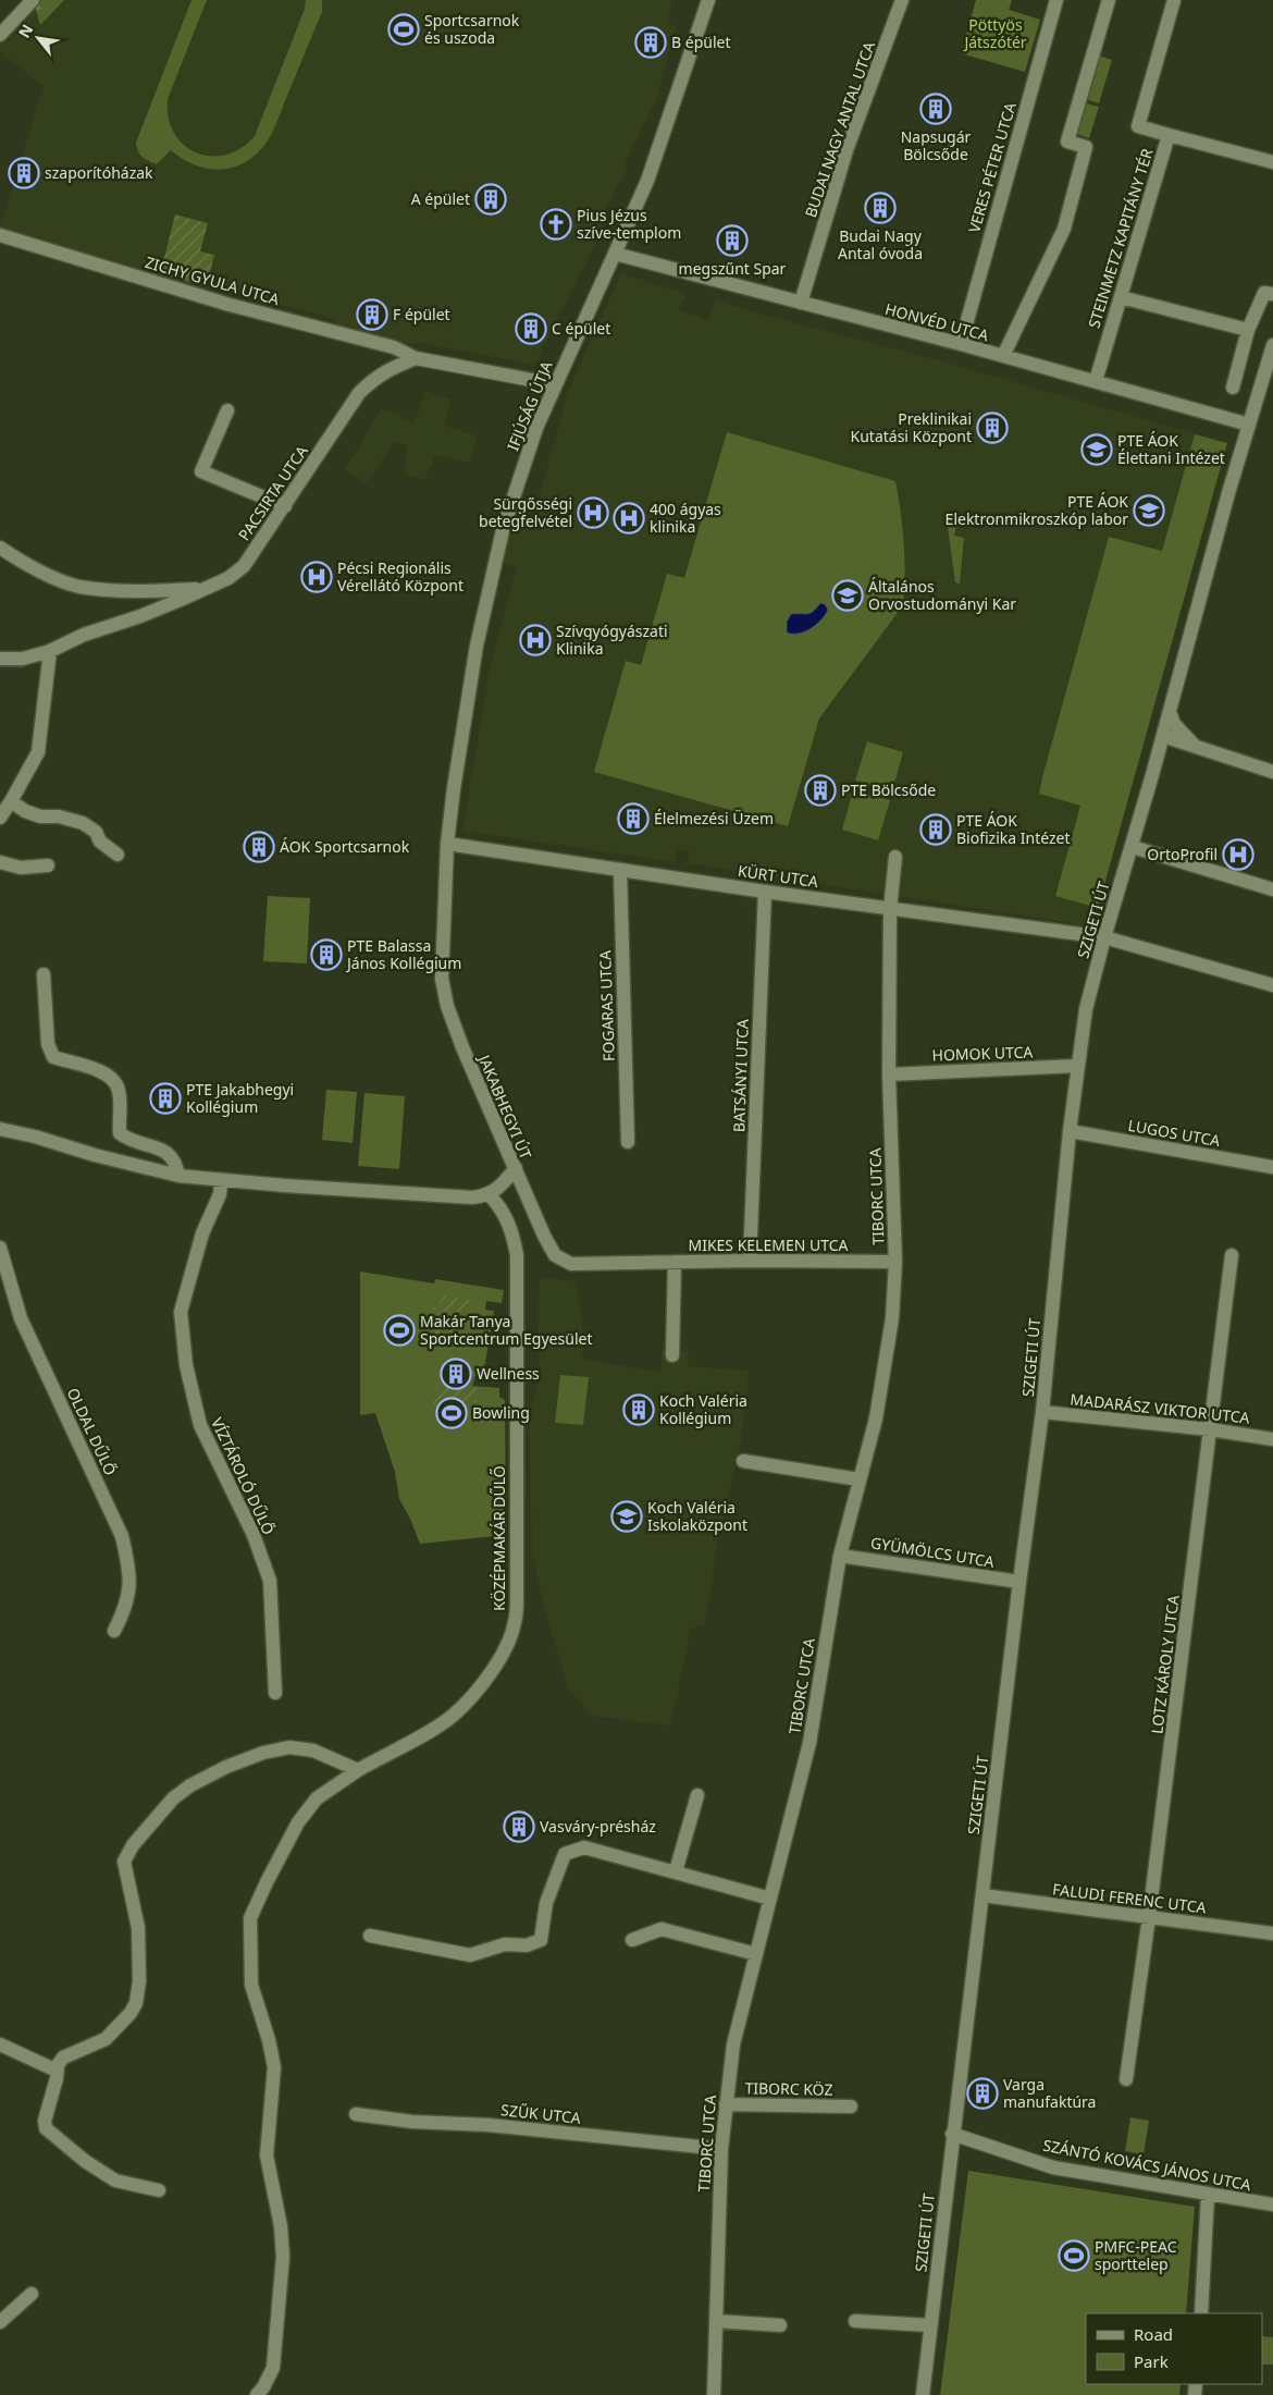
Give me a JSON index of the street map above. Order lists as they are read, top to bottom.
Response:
{
  "streets": {
    "street": [
      "BUDAI NAGY ANTAL UTCA",
      "VERES PÉTER UTCA",
      "STEINMETZ KAPITÁNY TÉR",
      "ZICHY GYULA UTCA",
      "HONVÉD UTCA",
      "IFJÚSÁG ÚTJA",
      "PACSIRTA UTCA",
      "KÜRT UTCA",
      "SZIGETI ÚT",
      "FOGARAS UTCA",
      "HOMOK UTCA",
      "BATSÁNYI UTCA",
      "JAKABHEGYI ÚT",
      "LUGOS UTCA",
      "TIBORC UTCA",
      "MIKES KELEMEN UTCA",
      "MADARÁSZ VIKTOR UTCA",
      "OLDAL DŰLŐ",
      "VÍZTÁROLÓ DŰLŐ",
      "KÖZÉPMAKÁR DŰLŐ",
      "GYÜMÖLCS UTCA",
      "LOTZ KÁROLY UTCA",
      "FALUDI FERENC UTCA",
      "TIBORC KÖZ",
      "SZŰK UTCA",
      "SZÁNTÓ KOVÁCS JÁNOS UTCA"
    ]
  },
  "crossings": [
    ["BUDAI NAGY ANTAL UTCA", "HONVÉD UTCA"],
    ["VERES PÉTER UTCA", "HONVÉD UTCA"],
    ["STEINMETZ KAPITÁNY TÉR", "HONVÉD UTCA"],
    ["ZICHY GYULA UTCA", "PACSIRTA UTCA"],
    ["HONVÉD UTCA", "IFJÚSÁG ÚTJA"],
    ["HONVÉD UTCA", "SZIGETI ÚT"],
    ["IFJÚSÁG ÚTJA", "KÜRT UTCA"],
    ["IFJÚSÁG ÚTJA", "JAKABHEGYI ÚT"],
    ["KÜRT UTCA", "SZIGETI ÚT"],
    ["KÜRT UTCA", "FOGARAS UTCA"],
    ["KÜRT UTCA", "BATSÁNYI UTCA"],
    ["KÜRT UTCA", "JAKABHEGYI ÚT"],
    ["KÜRT UTCA", "TIBORC UTCA"],
    ["SZIGETI ÚT", "HOMOK UTCA"],
    ["SZIGETI ÚT", "LUGOS UTCA"],
    ["SZIGETI ÚT", "MADARÁSZ VIKTOR UTCA"],
    ["SZIGETI ÚT", "GYÜMÖLCS UTCA"],
    ["SZIGETI ÚT", "FALUDI FERENC UTCA"],
    ["SZIGETI ÚT", "SZÁNTÓ KOVÁCS JÁNOS UTCA"],
    ["HOMOK UTCA", "TIBORC UTCA"],
    ["BATSÁNYI UTCA", "MIKES KELEMEN UTCA"],
    ["JAKABHEGYI ÚT", "MIKES KELEMEN UTCA"],
    ["JAKABHEGYI ÚT", "KÖZÉPMAKÁR DŰLŐ"],
    ["TIBORC UTCA", "MIKES KELEMEN UTCA"],
    ["TIBORC UTCA", "GYÜMÖLCS UTCA"],
    ["TIBORC UTCA", "TIBORC KÖZ"],
    ["TIBORC UTCA", "SZŰK UTCA"],
    ["MADARÁSZ VIKTOR UTCA", "LOTZ KÁROLY UTCA"],
    ["LOTZ KÁROLY UTCA", "FALUDI FERENC UTCA"]
  ],
  "parks": ["Pöttyös Játszótér"],
  "places": {
    "sports": [
      "Sportcsarnok és uszoda",
      "Makár Tanya Sportcentrum Egyesület",
      "Bowling",
      "PMFC-PEAC sporttelep"
    ],
    "building": [
      "B épület",
      "Napsugár Bölcsőde",
      "szaporítóházak",
      "A épület",
      "Budai Nagy Antal óvoda",
      "megszűnt Spar",
      "F épület",
      "C épület",
      "Preklinikai Kutatási Központ",
      "PTE Bölcsőde",
      "Élelmezési Üzem",
      "PTE ÁOK Biofizika Intézet",
      "ÁOK Sportcsarnok",
      "PTE Balassa János Kollégium",
      "PTE Jakabhegyi Kollégium",
      "Wellness",
      "Koch Valéria Kollégium",
      "Vasváry-présház",
      "Varga manufaktúra"
    ],
    "church": ["Pius Jézus szíve-templom"],
    "school or university": [
      "PTE ÁOK Élettani Intézet",
      "PTE ÁOK Elektronmikroszkóp labor",
      "Általános Orvostudományi Kar",
      "Koch Valéria Iskolaközpont"
    ],
    "hospital": [
      "Sürgősségi betegfelvétel",
      "400 ágyas klinika",
      "Pécsi Regionális Vérellátó Központ",
      "Szívgyógyászati Klinika",
      "OrtoProfil"
    ]
  },
  "legend": ["Road", "Park"],
  "north": "top left"
}
